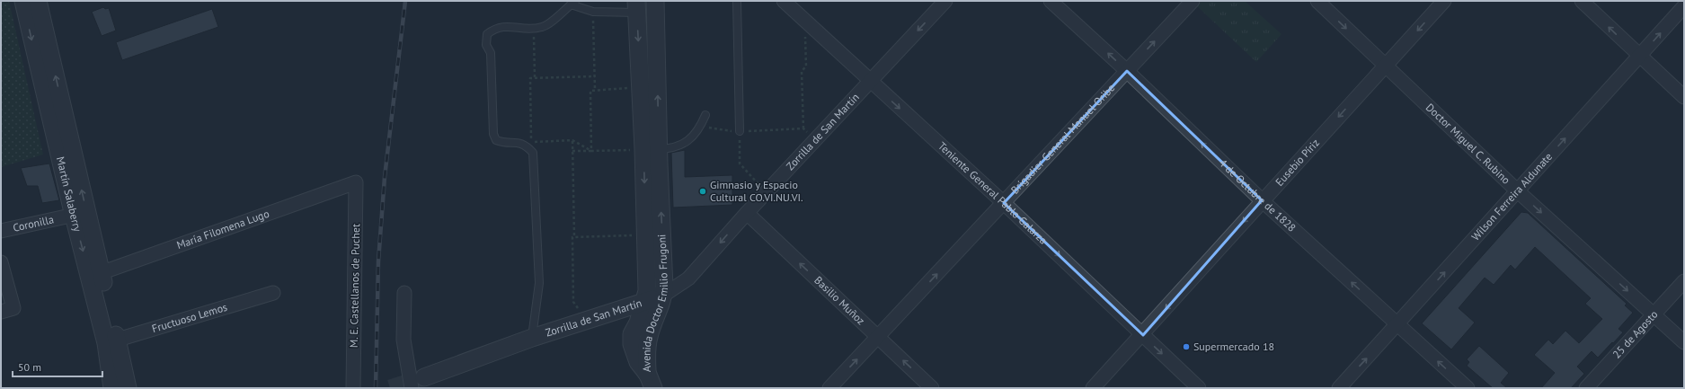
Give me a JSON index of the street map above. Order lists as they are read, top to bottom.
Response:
{
  "streets": {
    "street": [
      "Zorrilla de San Martín",
      "Brigadier General Manuel Oribe",
      "Doctor Miguel C. Rubino",
      "Eusebio Píriz",
      "Teniente General Pablo Galarza",
      "Martín Salaberry",
      "4 de Octubre de 1828",
      "Wilson Ferreira Aldunate",
      "Coronilla",
      "María Filomena Lugo",
      "M. E. Castellanos de Puchet",
      "Basilio Muñoz",
      "Avenida Doctor Emilio Frugoni",
      "Fructuoso Lemos",
      "25 de Agosto"
    ]
  },
  "crossings": [
    ["Zorrilla de San Martín", "Teniente General Pablo Galarza"],
    ["Zorrilla de San Martín", "Basilio Muñoz"],
    ["Zorrilla de San Martín", "Avenida Doctor Emilio Frugoni"],
    ["Brigadier General Manuel Oribe", "Teniente General Pablo Galarza"],
    ["Brigadier General Manuel Oribe", "4 de Octubre de 1828"],
    ["Brigadier General Manuel Oribe", "Basilio Muñoz"],
    ["Doctor Miguel C. Rubino", "Eusebio Píriz"],
    ["Doctor Miguel C. Rubino", "Wilson Ferreira Aldunate"],
    ["Doctor Miguel C. Rubino", "25 de Agosto"],
    ["Eusebio Píriz", "Teniente General Pablo Galarza"],
    ["Eusebio Píriz", "4 de Octubre de 1828"],
    ["Martín Salaberry", "Coronilla"],
    ["Martín Salaberry", "María Filomena Lugo"],
    ["Martín Salaberry", "Fructuoso Lemos"],
    ["4 de Octubre de 1828", "Wilson Ferreira Aldunate"],
    ["María Filomena Lugo", "M. E. Castellanos de Puchet"]
  ],
  "one_way": [
    "Brigadier General Manuel Oribe",
    "Doctor Miguel C. Rubino",
    "Eusebio Píriz",
    "Teniente General Pablo Galarza",
    "4 de Octubre de 1828",
    "Wilson Ferreira Aldunate",
    "Basilio Muñoz"
  ],
  "places": ["Gimnasio y Espacio Cultural CO.VI.NU.VI.", "Supermercado 18"],
  "scale_bar": "50 m"
}
